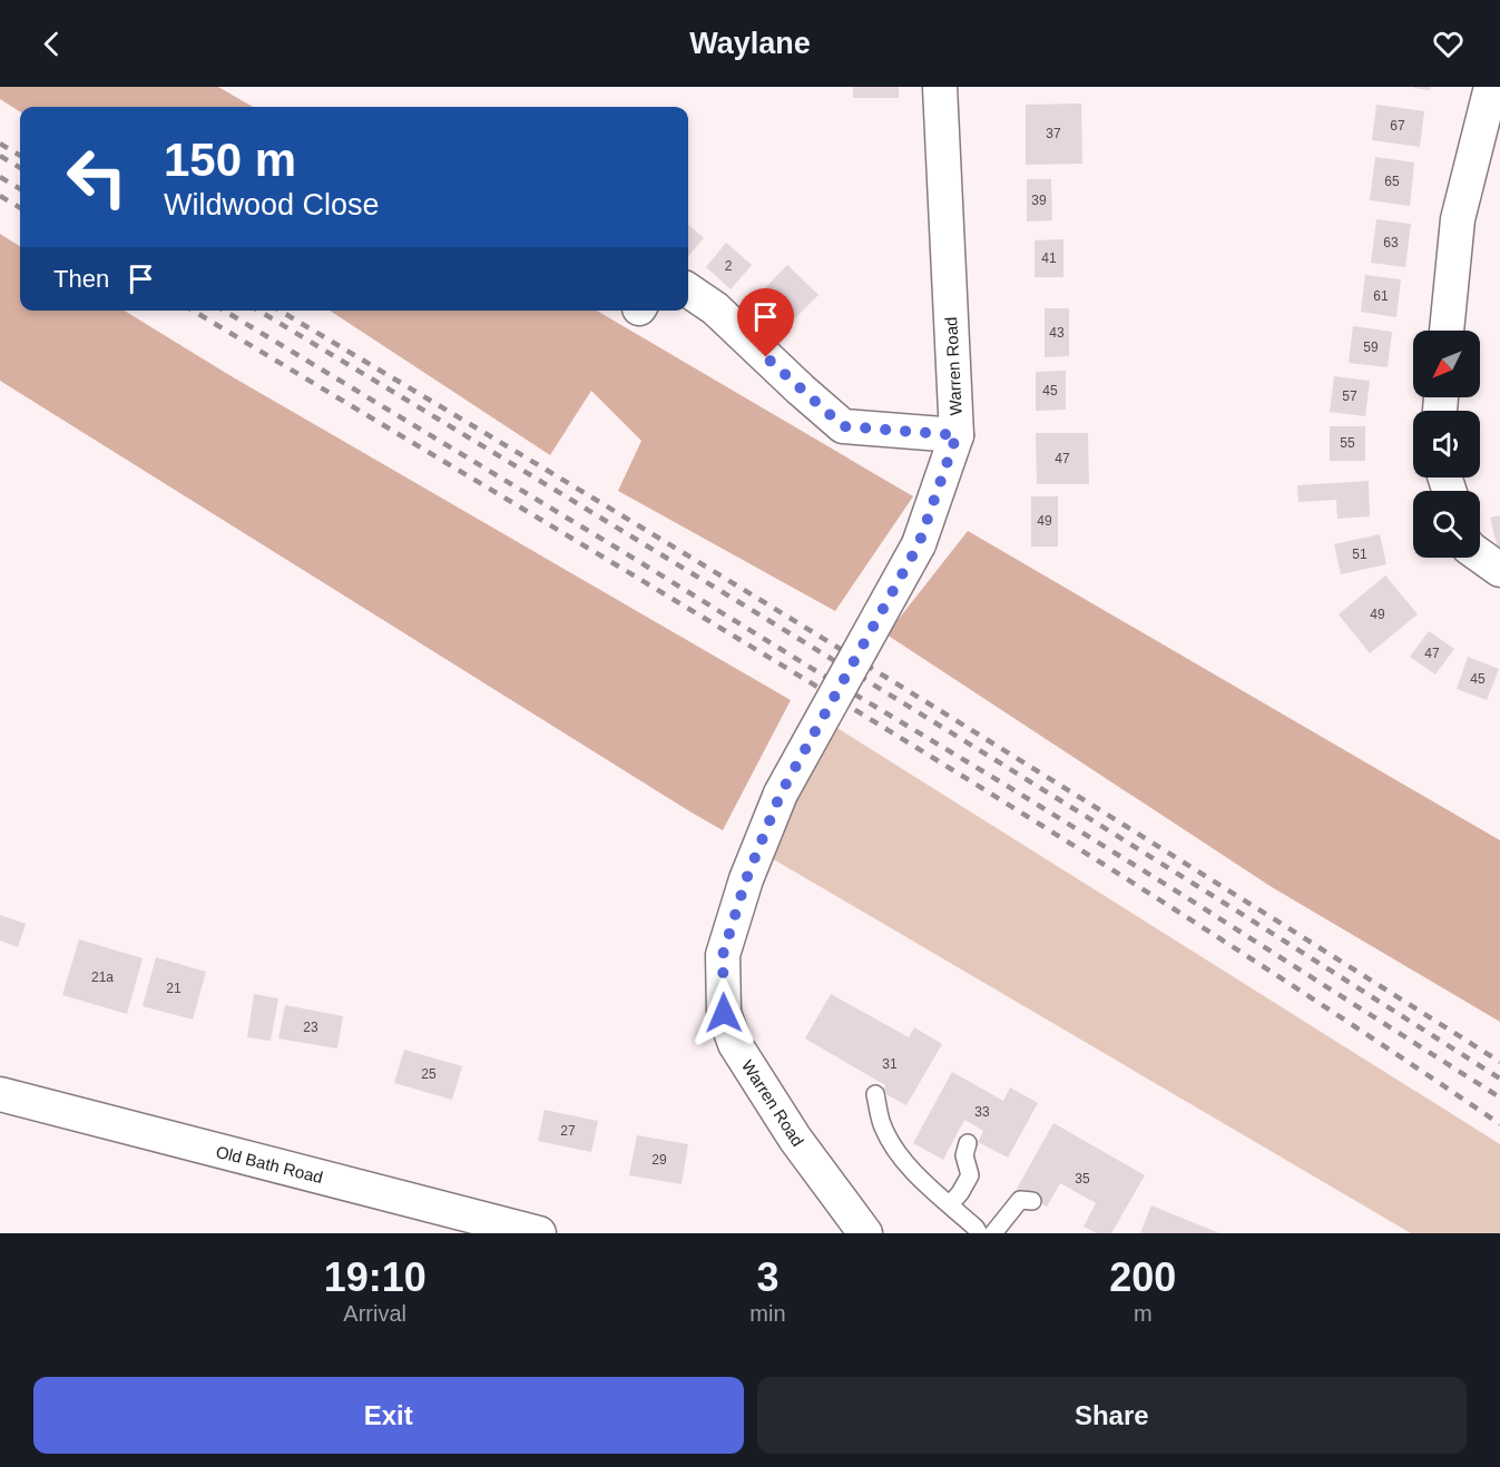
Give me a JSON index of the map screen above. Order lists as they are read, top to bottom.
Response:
{
  "streets": {
    "street": ["Warren Road", "Old Bath Road"]
  },
  "house_numbers": [
    "67",
    "37",
    "65",
    "39",
    "63",
    "41",
    "2",
    "61",
    "43",
    "59",
    "45",
    "57",
    "55",
    "47",
    "49",
    "51",
    "49",
    "47",
    "45",
    "21a",
    "21",
    "23",
    "31",
    "25",
    "33",
    "27",
    "29",
    "35"
  ],
  "north": "bottom left",
  "page": {
    "header": "Waylane",
    "turn": ["150 m", "Wildwood Close"],
    "then": "Then",
    "eta": [
      "19:10",
      "Arrival",
      "3",
      "min",
      "200",
      "m"
    ],
    "buttons": ["Exit", "Share"]
  }
}
